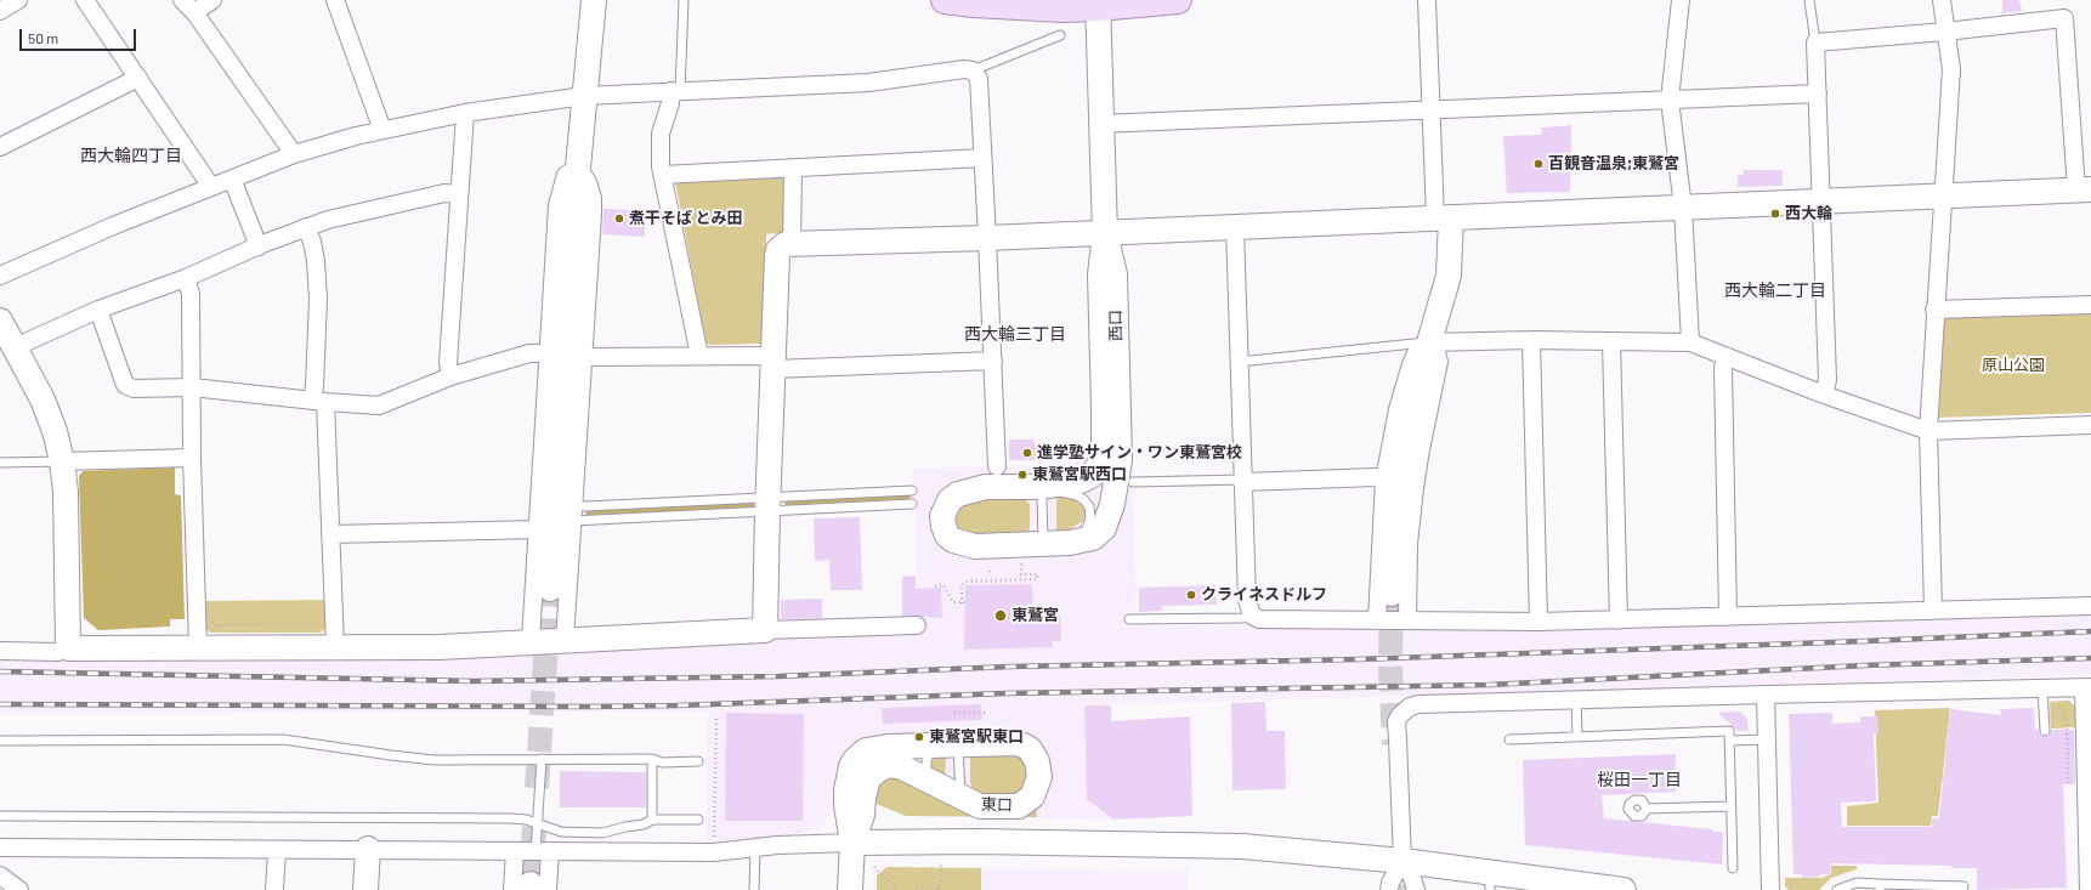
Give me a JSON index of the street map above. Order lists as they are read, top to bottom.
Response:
{
  "streets": {
    "street": ["西口", "東口"]
  },
  "districts": [
    "西大輪四丁目",
    "西大輪二丁目",
    "西大輪三丁目",
    "桜田一丁目"
  ],
  "parks": ["原山公園"],
  "places": [
    "百観音温泉;東鷲宮",
    "西大輪",
    "煮干そば とみ田",
    "進学塾サイン・ワン東鷲宮校",
    "東鷲宮駅西口",
    "クライネスドルフ",
    "東鷲宮",
    "東鷲宮駅東口"
  ],
  "scale_bar": "50 m"
}
